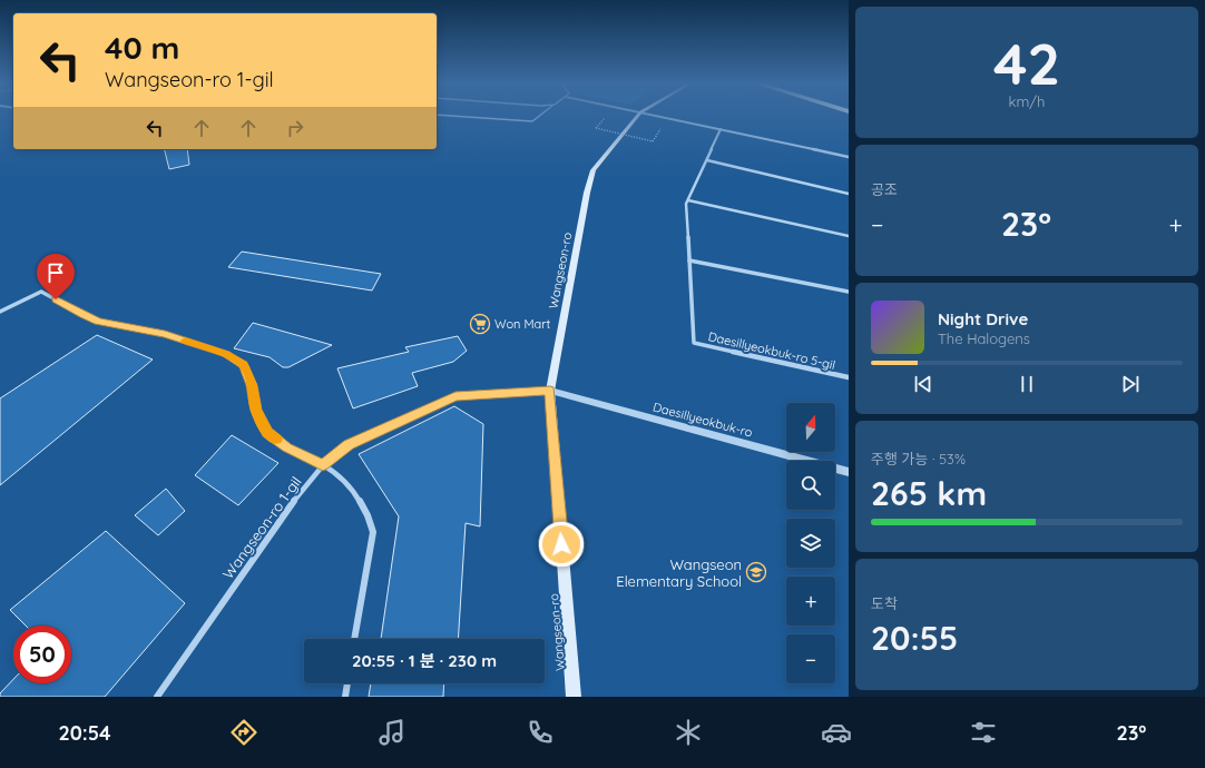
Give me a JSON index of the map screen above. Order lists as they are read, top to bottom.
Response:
{
  "streets": {
    "main road": ["Wangseon-ro"],
    "street": ["Daesillyeokbuk-ro 5-gil", "Daesillyeokbuk-ro", "Wangseon-ro 1-gil"]
  },
  "crossings": [
    ["Wangseon-ro", "Daesillyeokbuk-ro"],
    ["Wangseon-ro", "Wangseon-ro 1-gil"],
    ["Daesillyeokbuk-ro", "Wangseon-ro 1-gil"]
  ],
  "places": {
    "supermarket": ["Won Mart"],
    "school or university": ["Wangseon Elementary School"]
  },
  "north": "top",
  "page": {
    "tile": [
      ["42", "km/h"],
      "공조",
      ["주행 가능 · 53%", "265 km"],
      ["도착", "20:55"]
    ],
    "turn": ["40 m", "Wangseon-ro 1-gil"],
    "heat": ["−", "23°", "+"],
    "song": ["Night Drive", "The Halogens"],
    "map_buttons": ["+", "−"],
    "limit": "50",
    "trip": "20:55 · 1 분 · 230 m",
    "tabs": ["20:54", "23°"]
  }
}
